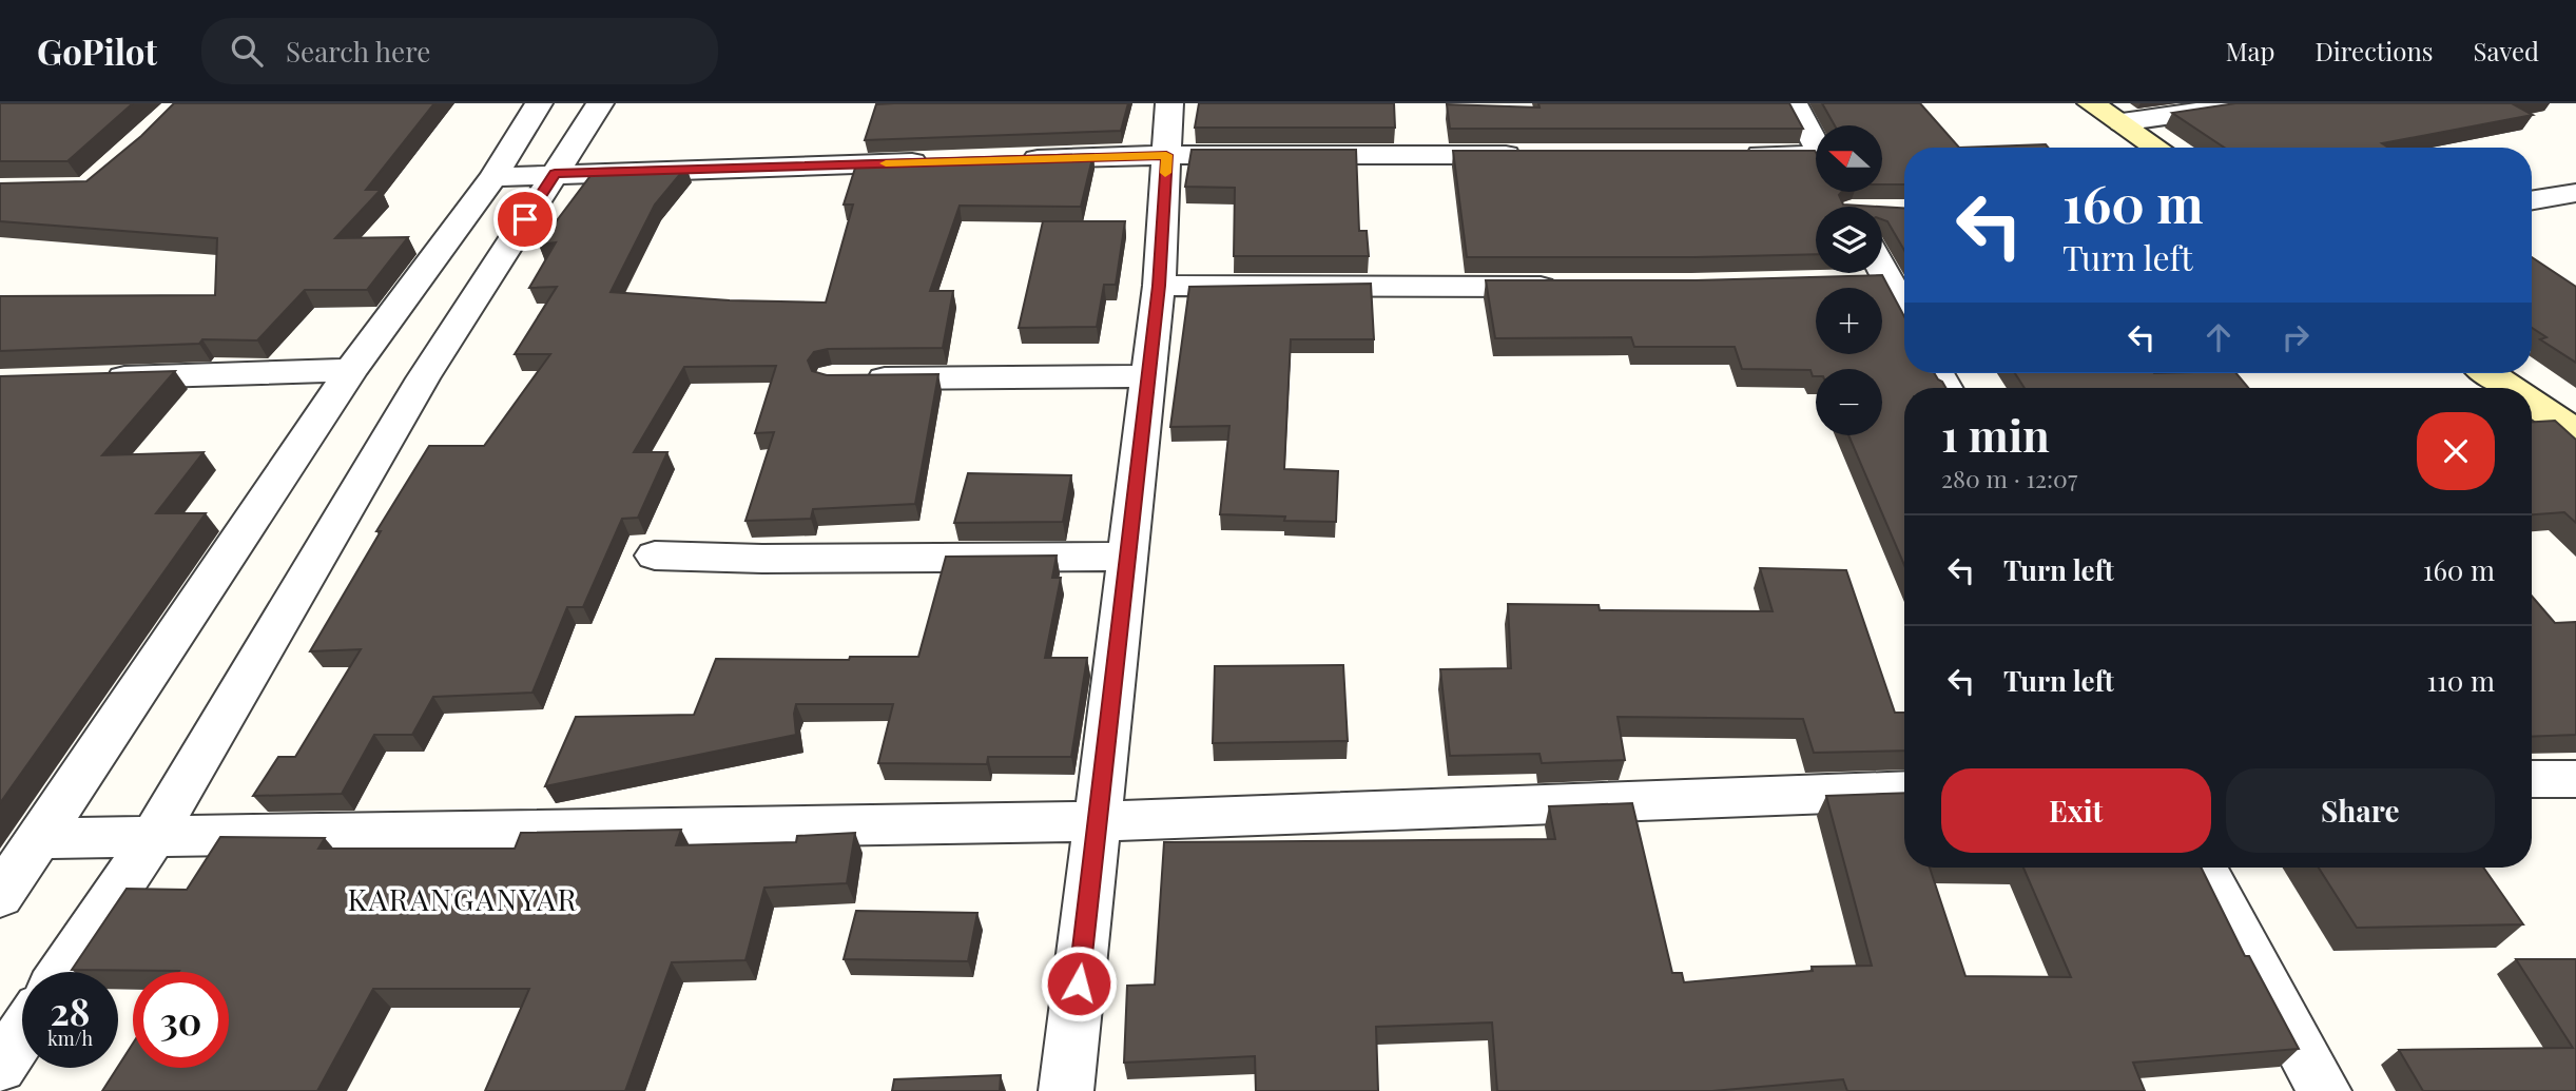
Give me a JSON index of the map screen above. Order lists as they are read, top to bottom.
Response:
{
  "districts": ["KARANGANYAR"],
  "north": "left",
  "page": {
    "header": "GoPilot",
    "search": "Search here",
    "nav": ["Map", "Directions", "Saved"],
    "map_buttons": ["+", "−"],
    "turn": ["160 m", "Turn left"],
    "heading": ["1 min", "280 m · 12:07"],
    "list": [
      {
        "name": "Turn left",
        "value": "160 m"
      },
      {
        "name": "Turn left",
        "value": "110 m"
      }
    ],
    "buttons": ["Exit", "Share"],
    "speed": "28 km/h",
    "limit": "30"
  }
}
